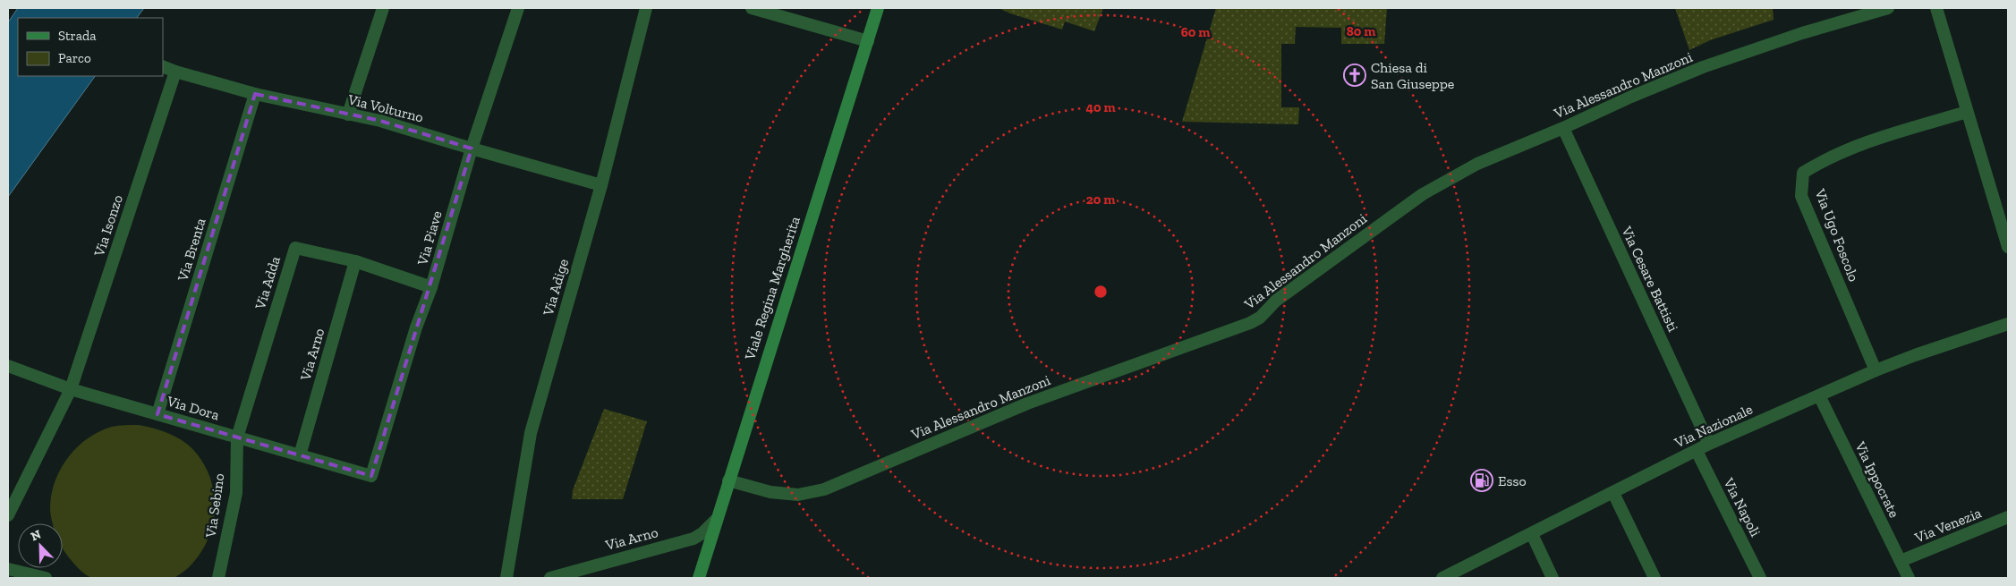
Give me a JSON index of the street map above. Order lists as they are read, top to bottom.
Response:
{
  "streets": {
    "main road": ["Viale Regina Margherita"],
    "street": [
      "Via Alessandro Manzoni",
      "Via Volturno",
      "Via Isonzo",
      "Via Ugo Foscolo",
      "Via Piave",
      "Via Brenta",
      "Via Cesare Battisti",
      "Via Adda",
      "Via Adige",
      "Via Arno",
      "Via Dora",
      "Via Nazionale",
      "Via Ippocrate",
      "Via Sebino",
      "Via Napoli",
      "Via Venezia"
    ]
  },
  "crossings": [
    ["Via Alessandro Manzoni", "Via Cesare Battisti"],
    ["Via Alessandro Manzoni", "Viale Regina Margherita"],
    ["Via Volturno", "Via Isonzo"],
    ["Via Volturno", "Via Piave"],
    ["Via Volturno", "Via Brenta"],
    ["Via Volturno", "Via Adige"],
    ["Via Isonzo", "Via Dora"],
    ["Via Ugo Foscolo", "Via Nazionale"],
    ["Via Piave", "Via Adda"],
    ["Via Piave", "Via Dora"],
    ["Via Brenta", "Via Dora"],
    ["Via Cesare Battisti", "Via Nazionale"],
    ["Via Adda", "Via Arno"],
    ["Via Adda", "Via Dora"],
    ["Via Adda", "Via Sebino"],
    ["Viale Regina Margherita", "Via Arno"],
    ["Via Arno", "Via Dora"],
    ["Via Dora", "Via Sebino"],
    ["Via Nazionale", "Via Ippocrate"],
    ["Via Nazionale", "Via Napoli"],
    ["Via Ippocrate", "Via Venezia"]
  ],
  "places": {
    "church": ["Chiesa di San Giuseppe"],
    "fuel station": ["Esso"]
  },
  "legend": ["Strada", "Parco"],
  "north": "top left",
  "rings": [
    "80 m",
    "60 m",
    "40 m",
    "20 m"
  ]
}
